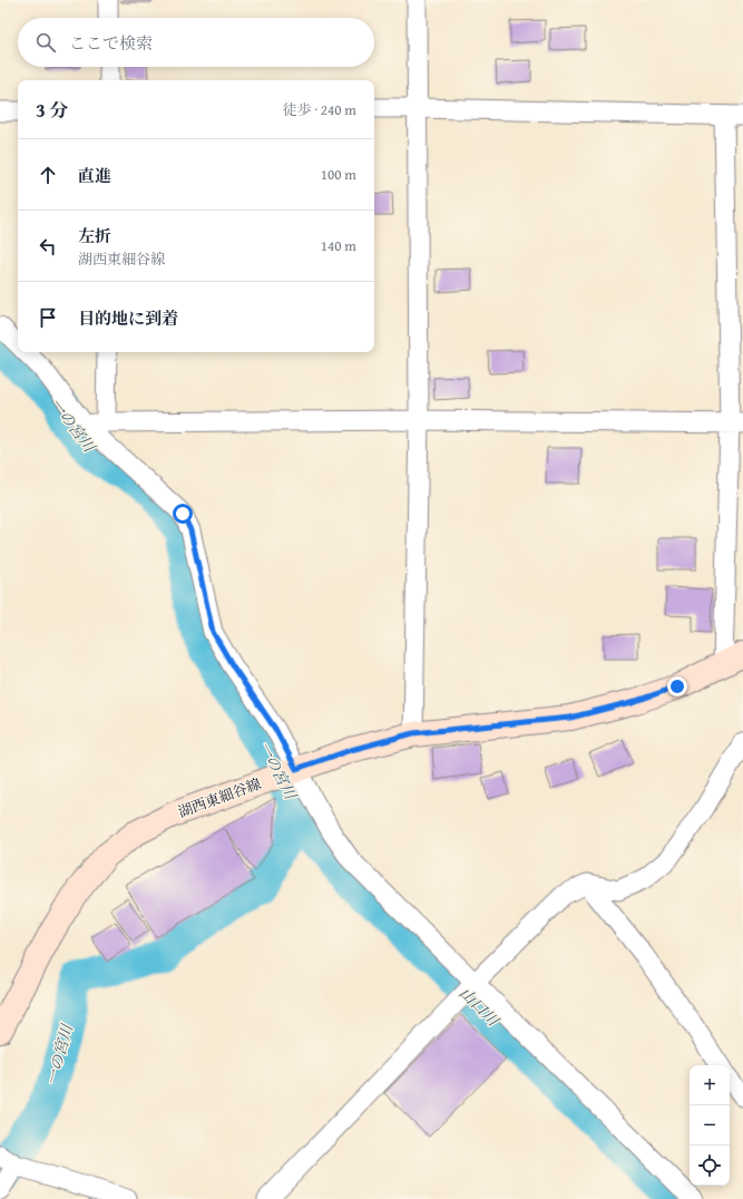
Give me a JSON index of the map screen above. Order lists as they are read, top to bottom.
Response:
{
  "streets": {
    "main road": ["湖西東細谷線"]
  },
  "water": ["一の宮川", "山口川"],
  "page": {
    "search": "ここで検索",
    "heading": ["3 分", "徒歩 · 240 m"],
    "list": [
      ["直進", "100 m"],
      ["左折", "湖西東細谷線", "140 m"],
      "目的地に到着"
    ],
    "map_buttons": ["+", "−"]
  }
}
